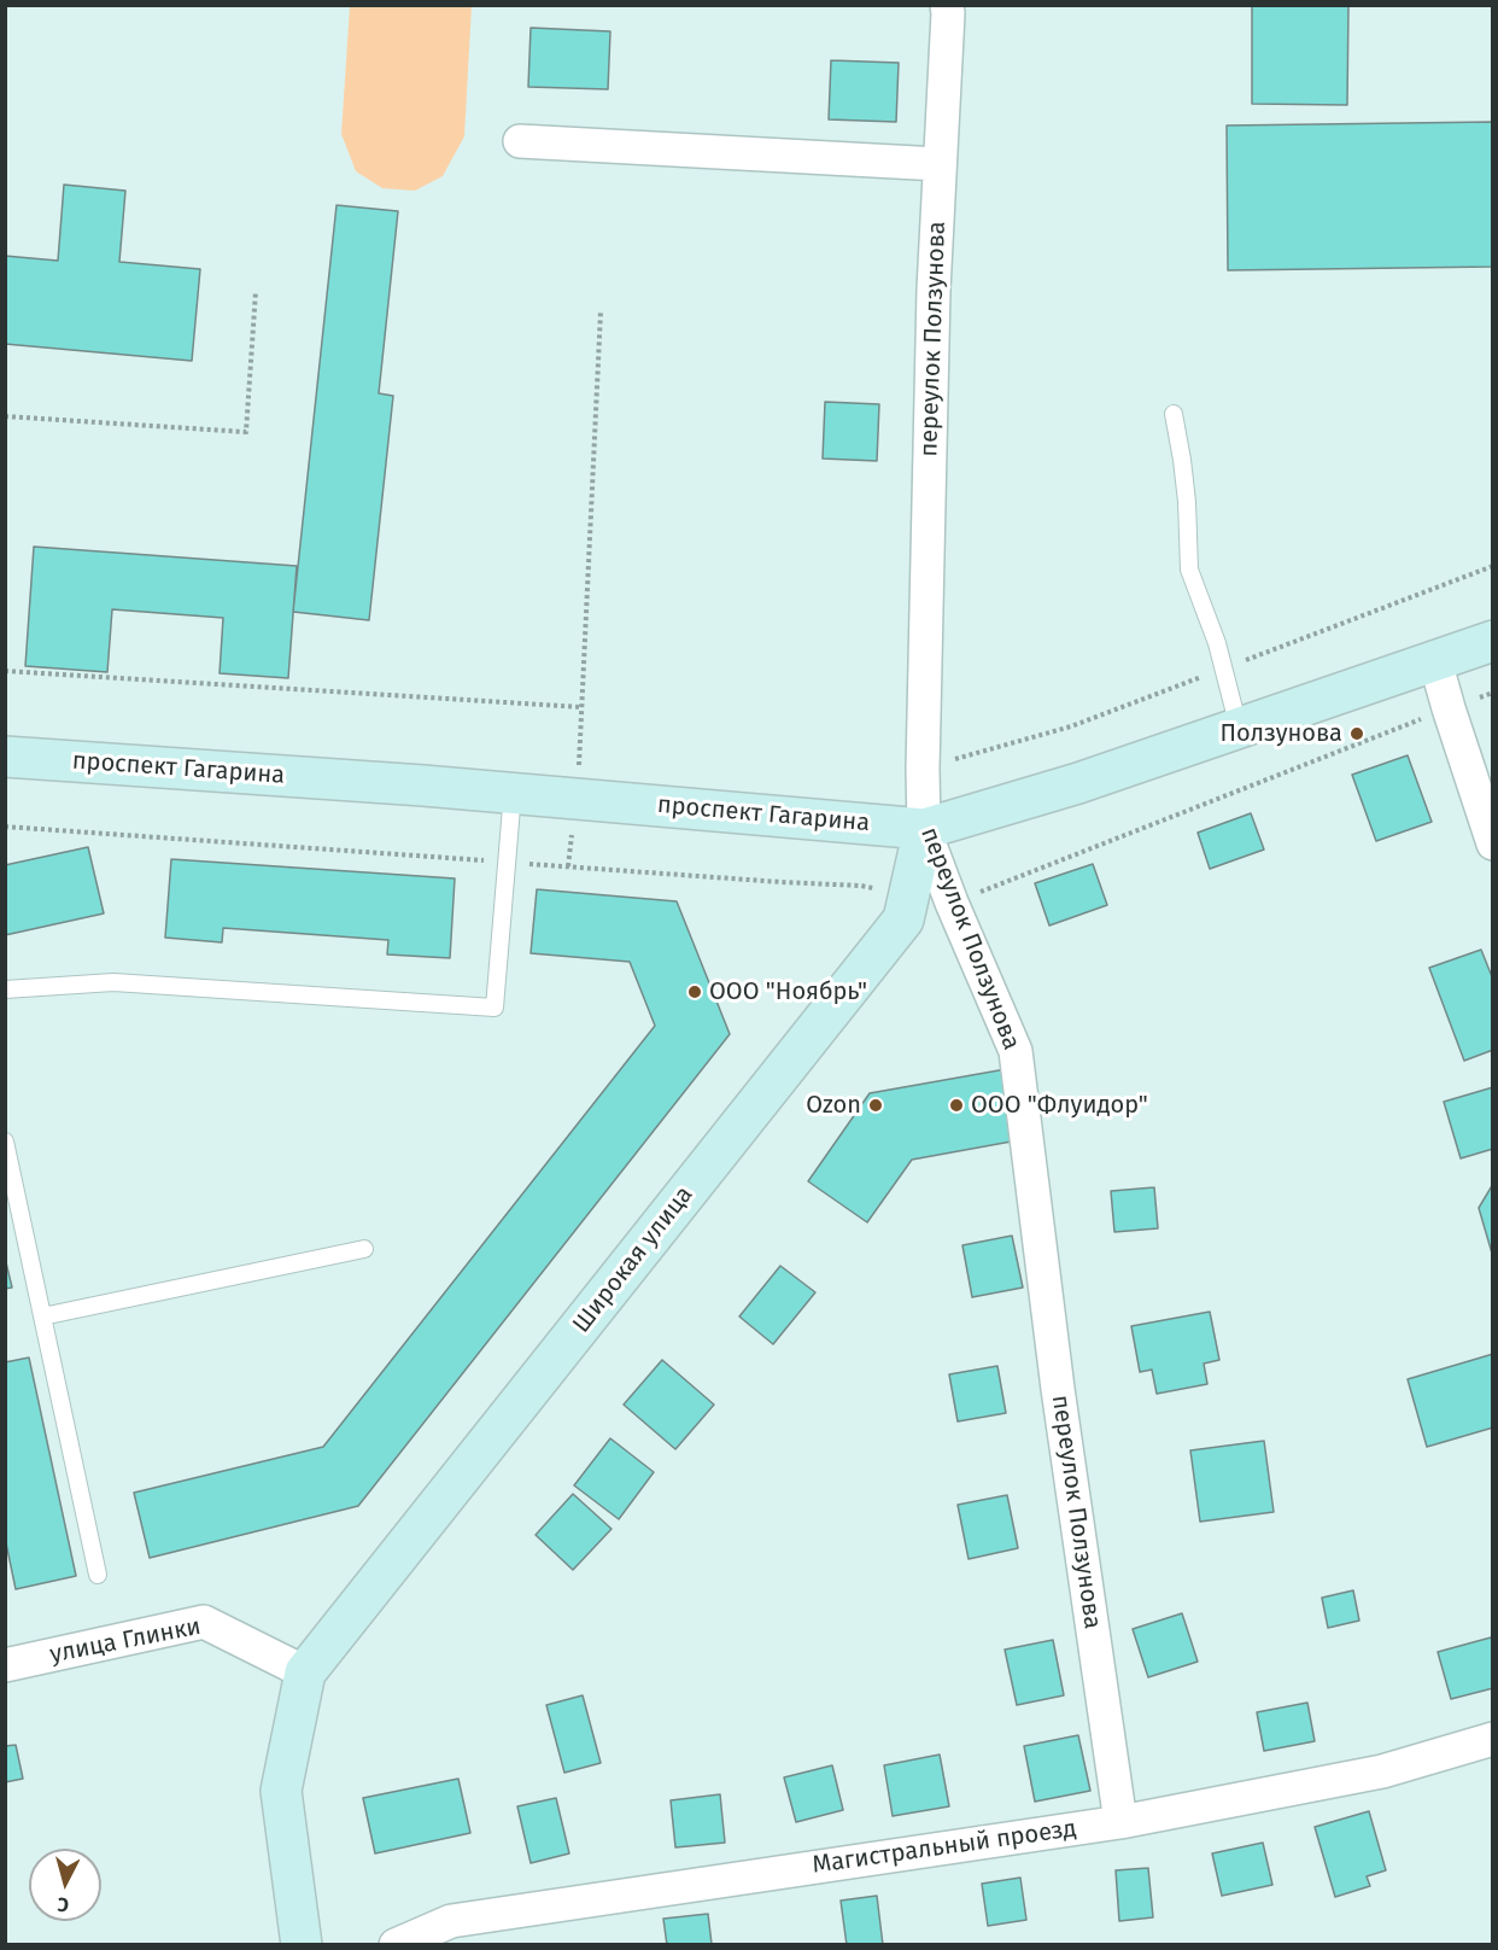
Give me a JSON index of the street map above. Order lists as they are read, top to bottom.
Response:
{
  "streets": {
    "main road": ["проспект Гагарина", "Широкая улица"],
    "street": ["переулок Ползунова", "улица Глинки", "Магистральный проезд"]
  },
  "crossings": [
    ["переулок Ползунова", "проспект Гагарина"],
    ["переулок Ползунова", "Широкая улица"],
    ["переулок Ползунова", "Магистральный проезд"],
    ["проспект Гагарина", "Широкая улица"],
    ["Широкая улица", "улица Глинки"]
  ],
  "places": [
    "Ползунова",
    "ООО \"Ноябрь\"",
    "Ozon",
    "ООО \"Флуидор\""
  ],
  "north": "bottom"
}
